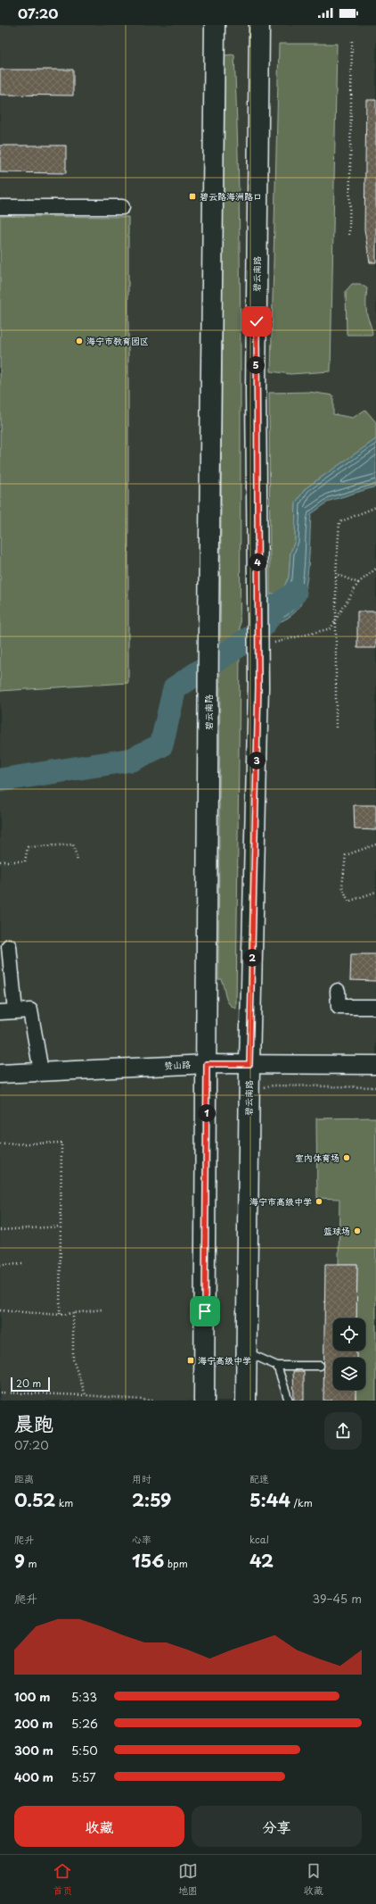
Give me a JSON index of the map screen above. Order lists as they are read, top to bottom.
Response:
{
  "streets": {
    "main road": ["碧云南路"],
    "street": ["赞山路"]
  },
  "crossings": [
    ["碧云南路", "赞山路"]
  ],
  "places": {
    "transit": ["碧云路海洲路口", "海宁高级中学"],
    "other": [
      "海宁市教育园区",
      "室内体育场",
      "海宁市高级中学",
      "篮球场"
    ]
  },
  "scale_bar": "20 m",
  "page": {
    "status": "07:20",
    "pins": [
      "5",
      "4",
      "3",
      "2",
      "1"
    ],
    "scale": "20 m",
    "heading": ["晨跑", "07:20"],
    "stats": [
      ["距离", "0.52 km"],
      ["用时", "2:59"],
      ["配速", "5:44 /km"],
      ["爬升", "9 m"],
      ["心率", "156 bpm"],
      ["kcal", "42"]
    ],
    "chart": ["爬升", "39–45 m"],
    "list": [
      {
        "name": "100 m",
        "note": "5:33"
      },
      {
        "name": "200 m",
        "note": "5:26"
      },
      {
        "name": "300 m",
        "note": "5:50"
      },
      {
        "name": "400 m",
        "note": "5:57"
      }
    ],
    "buttons": ["收藏", "分享"],
    "tabs": ["首页", "地图", "收藏"]
  }
}
